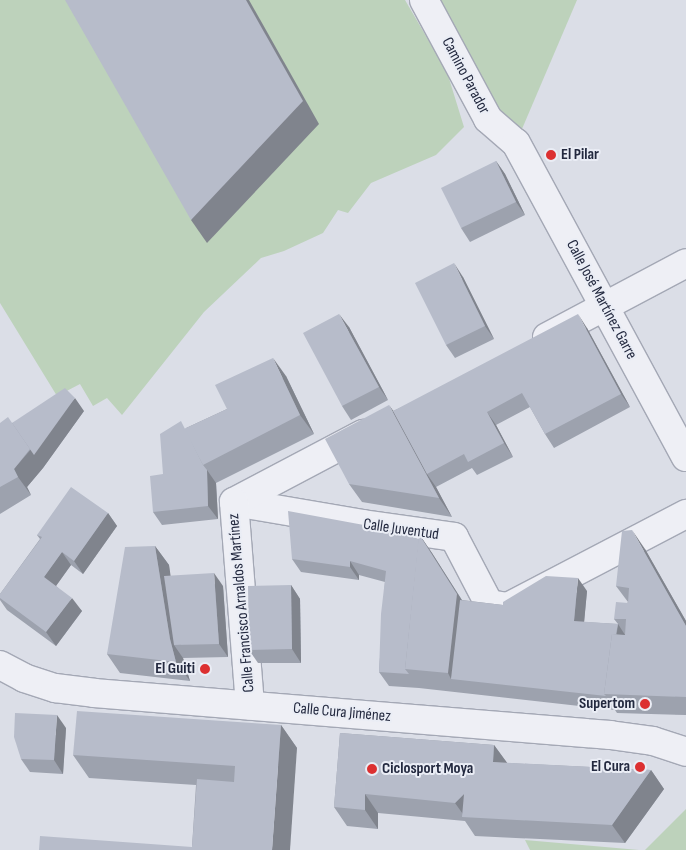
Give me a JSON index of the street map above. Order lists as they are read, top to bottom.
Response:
{
  "streets": {
    "street": [
      "Camino Parador",
      "Calle José Martínez Garre",
      "Calle Juventud",
      "Calle Francisco Arnaldos Martínez",
      "Calle Cura Jiménez"
    ]
  },
  "crossings": [
    ["Camino Parador", "Calle José Martínez Garre"],
    ["Calle Juventud", "Calle Francisco Arnaldos Martínez"],
    ["Calle Francisco Arnaldos Martínez", "Calle Cura Jiménez"]
  ],
  "places": [
    "El Pilar",
    "El Guiti",
    "Supertom",
    "El Cura",
    "Ciclosport Moya"
  ]
}
